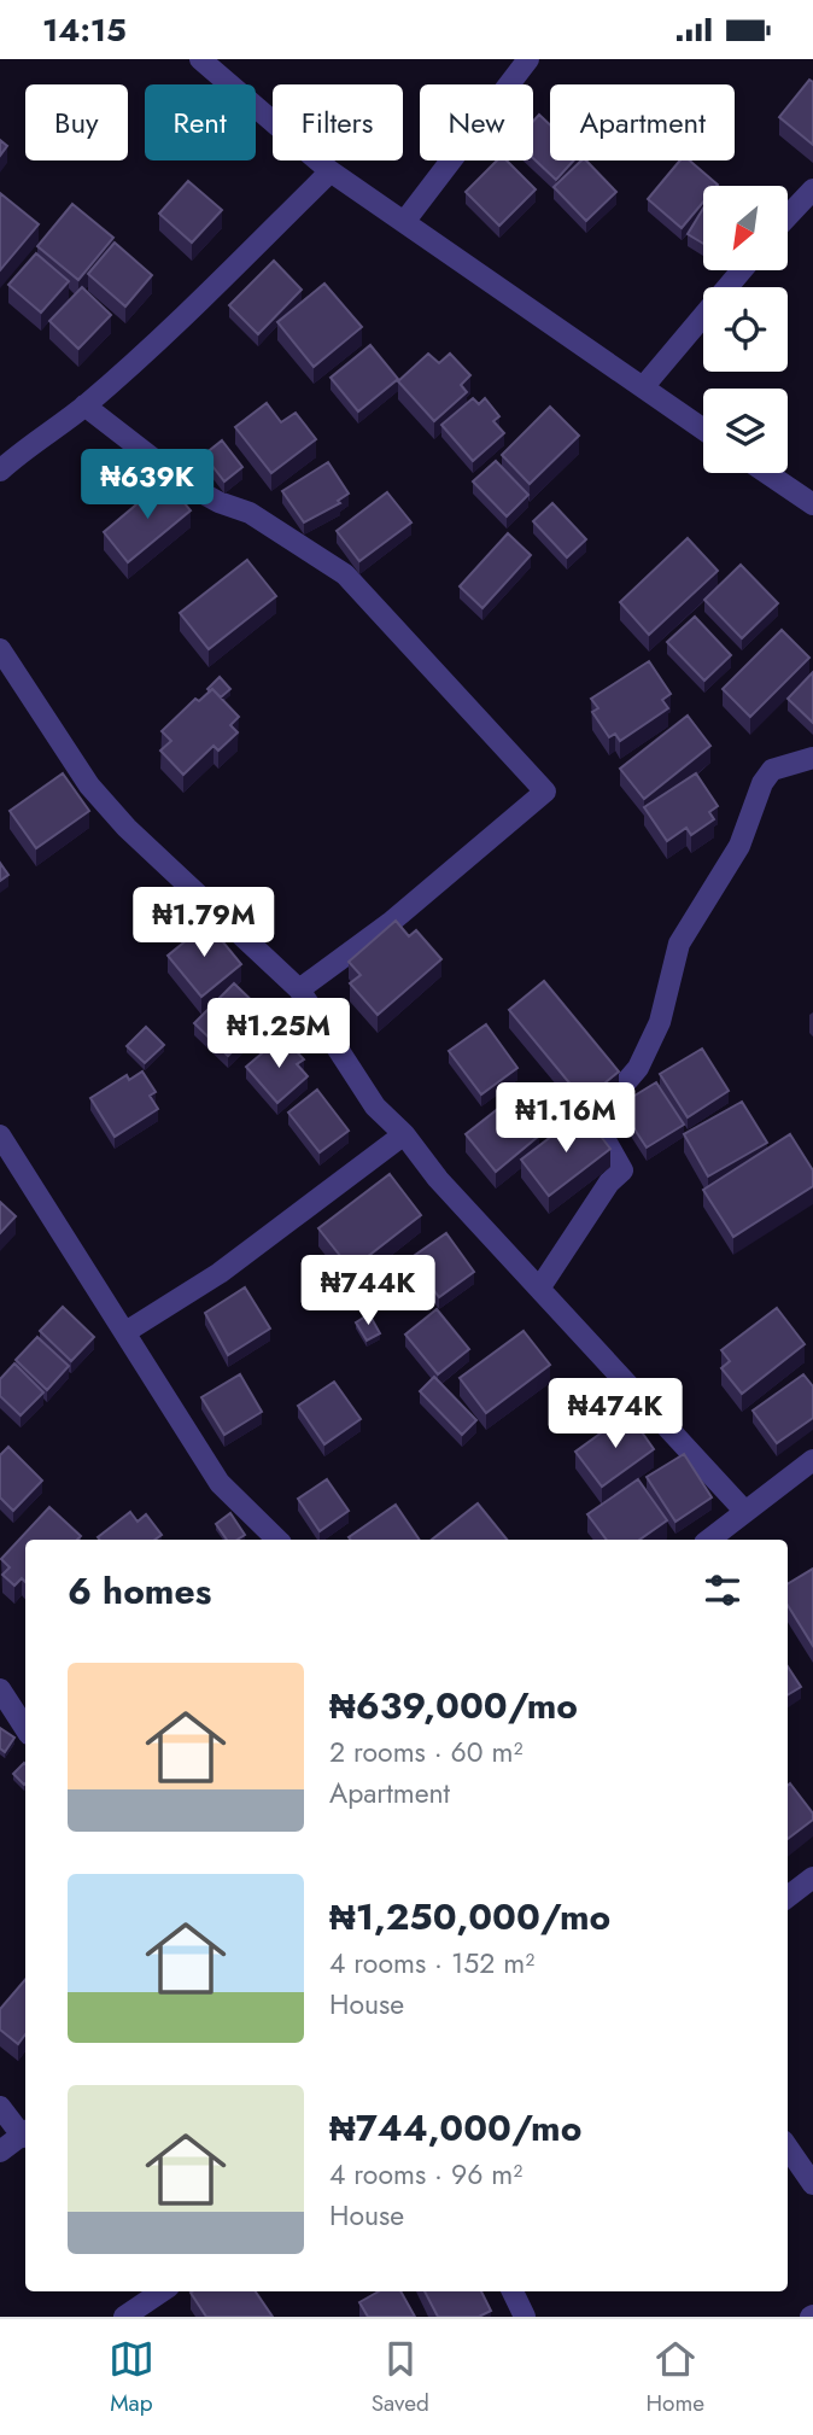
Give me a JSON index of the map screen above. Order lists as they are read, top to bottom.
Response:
{
  "north": "bottom left",
  "page": {
    "status": "14:15",
    "chip": [
      "Buy",
      "Rent",
      "Filters",
      "New",
      "Apartment"
    ],
    "price": [
      "₦639K",
      "₦1.79M",
      "₦1.25M",
      "₦1.16M",
      "₦744K",
      "₦474K"
    ],
    "heading": "6 homes",
    "list": [
      {
        "name": "₦639,000/mo",
        "note": "2 rooms · 60 m² · Apartment"
      },
      {
        "name": "₦1,250,000/mo",
        "note": "4 rooms · 152 m² · House"
      },
      {
        "name": "₦744,000/mo",
        "note": "4 rooms · 96 m² · House"
      }
    ],
    "tabs": ["Map", "Saved", "Home"]
  }
}
